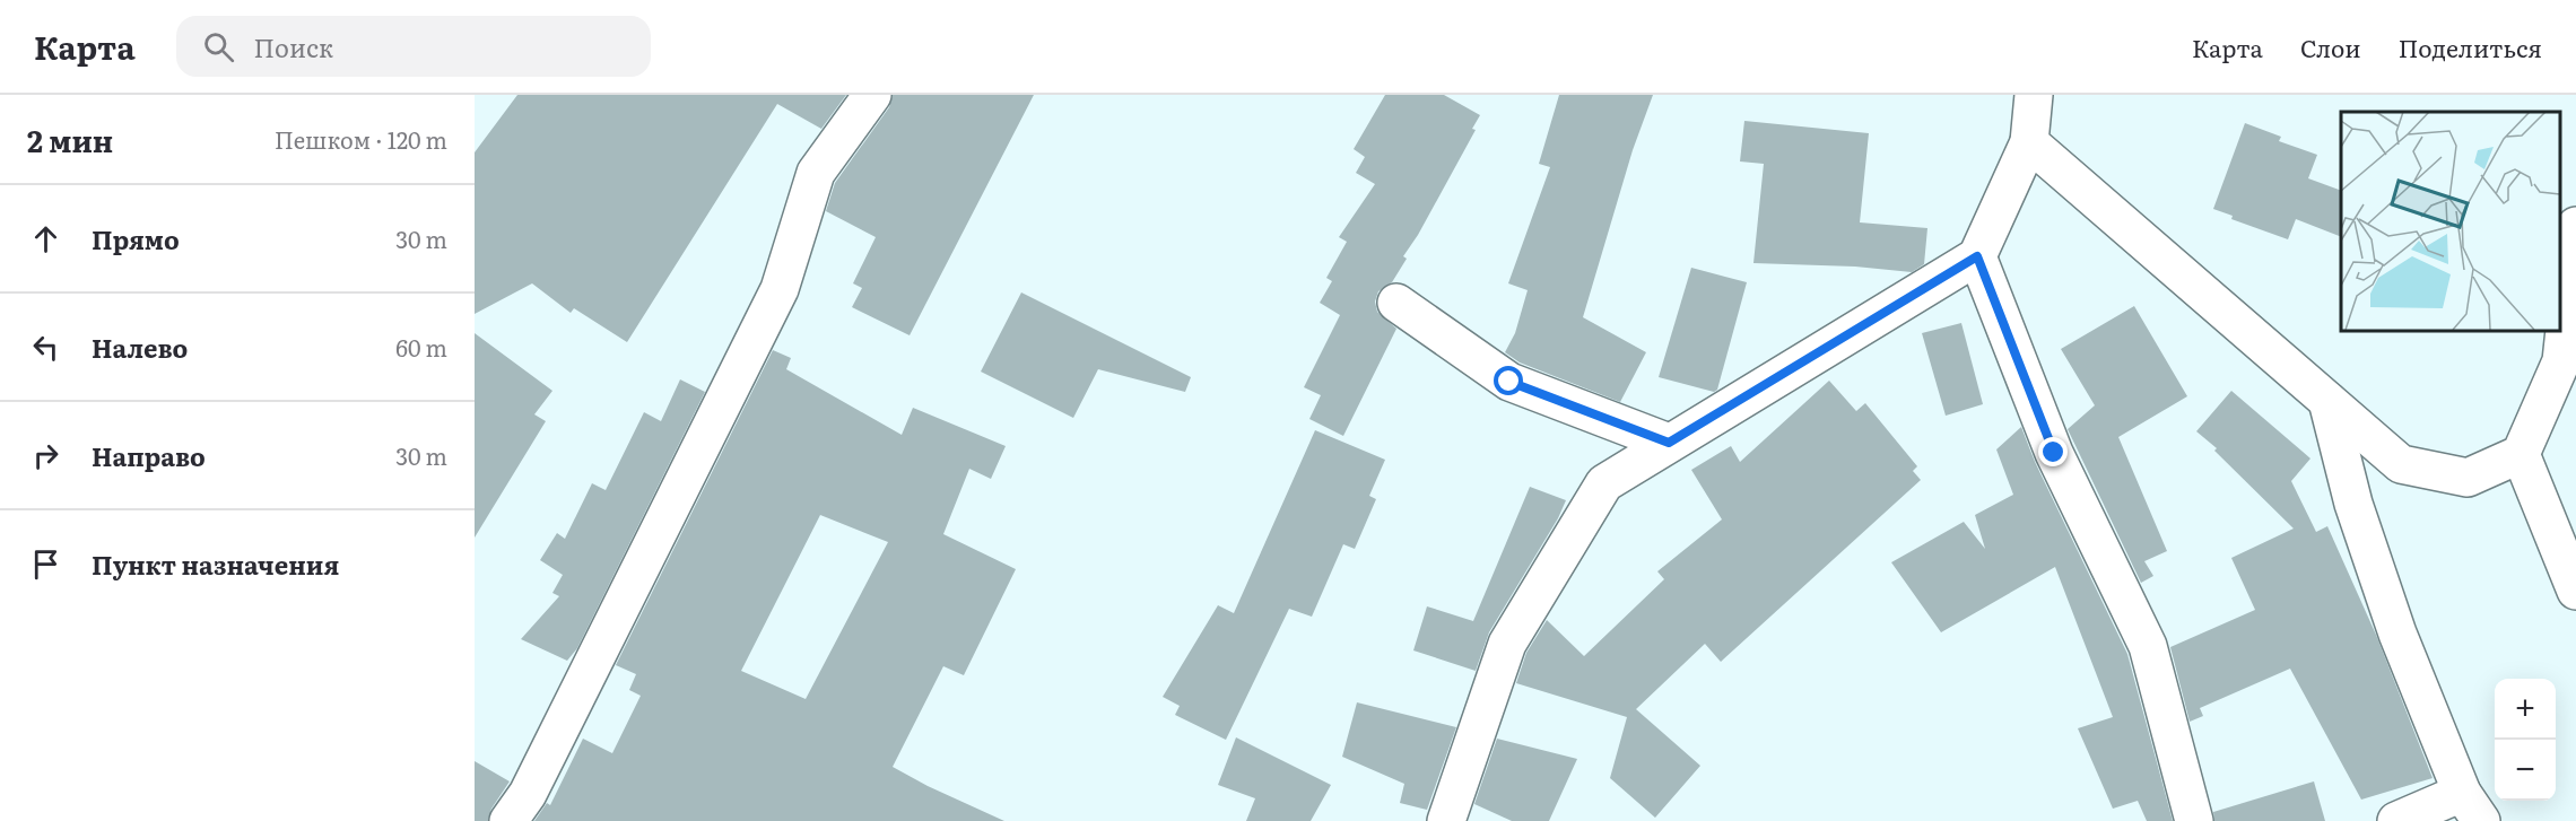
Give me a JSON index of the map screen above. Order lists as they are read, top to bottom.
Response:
{
  "page": {
    "header": "Карта",
    "search": "Поиск",
    "nav": ["Карта", "Слои", "Поделиться"],
    "heading": ["2 мин", "Пешком · 120 m"],
    "list": [
      ["Прямо", "30 m"],
      ["Налево", "60 m"],
      ["Направо", "30 m"],
      "Пункт назначения"
    ],
    "map_buttons": ["+", "−"]
  }
}
